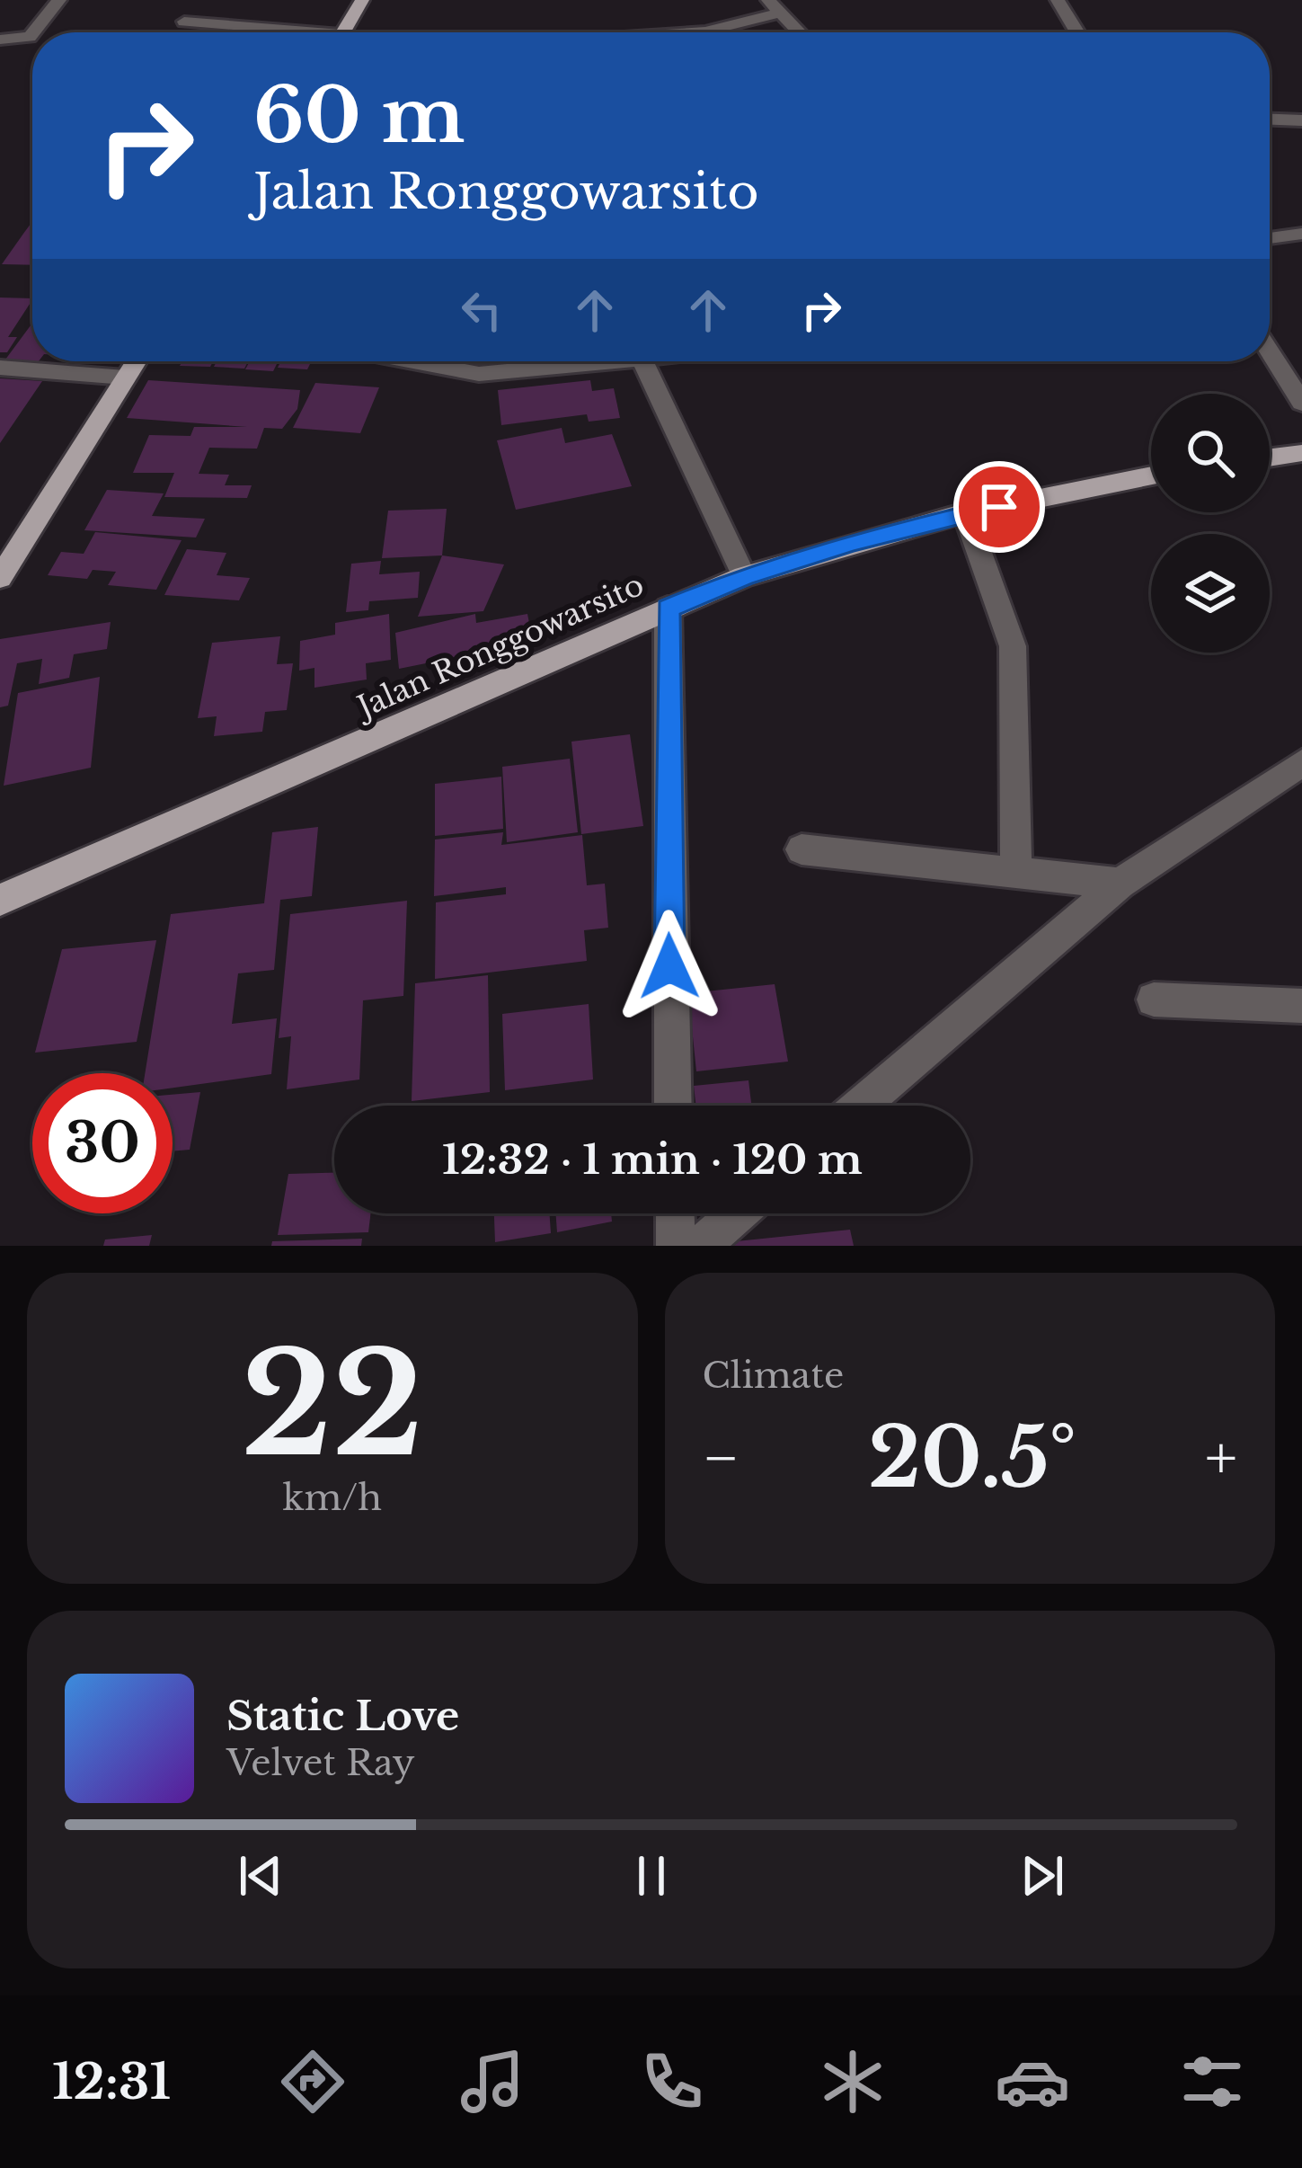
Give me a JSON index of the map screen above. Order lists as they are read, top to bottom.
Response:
{
  "streets": {
    "main road": ["Jalan Ronggowarsito"]
  },
  "page": {
    "turn": ["60 m", "Jalan Ronggowarsito"],
    "limit": "30",
    "trip": "12:32 · 1 min · 120 m",
    "tile": [
      ["22", "km/h"],
      "Climate"
    ],
    "heat": ["−", "20.5°", "+"],
    "song": ["Static Love", "Velvet Ray"],
    "tabs": "12:31"
  }
}
